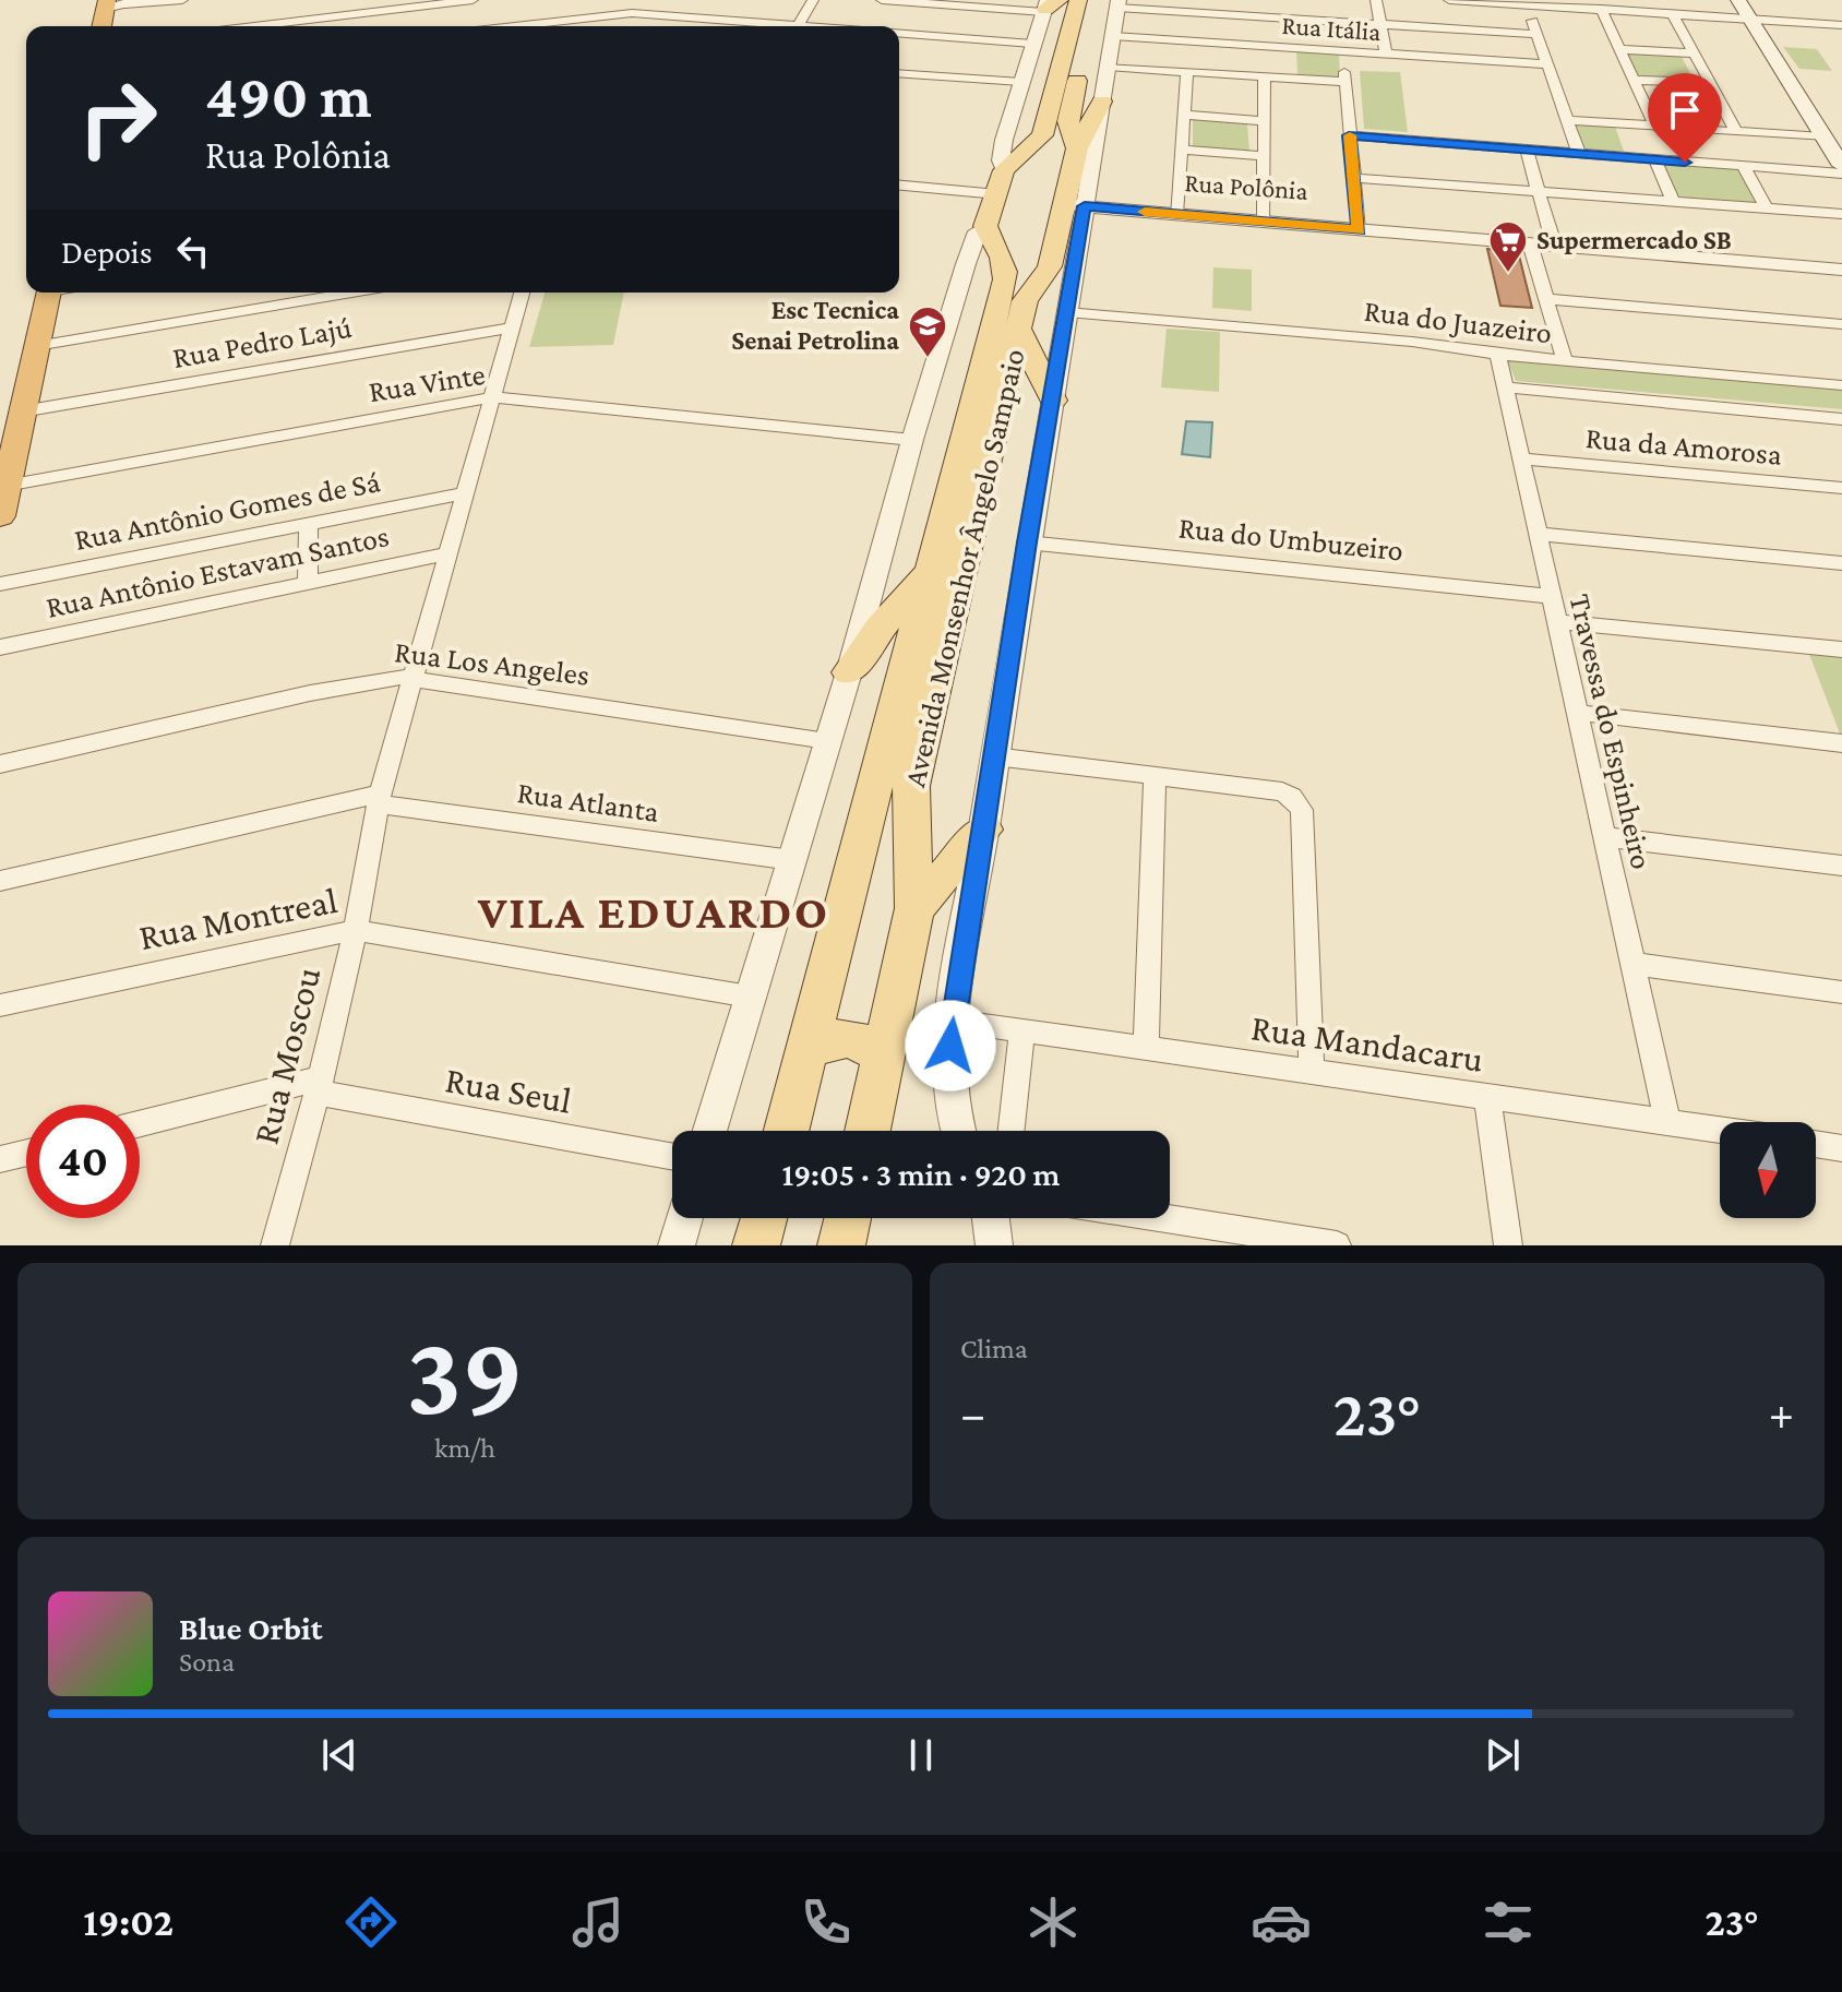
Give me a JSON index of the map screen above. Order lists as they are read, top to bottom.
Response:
{
  "streets": {
    "main road": ["Avenida Monsenhor Ângelo Sampaio"],
    "street": [
      "Rua Itália",
      "Rua Polônia",
      "Rua do Juazeiro",
      "Rua Pedro Lajú",
      "Rua Vinte",
      "Rua da Amorosa",
      "Rua Antônio Gomes de Sá",
      "Rua do Umbuzeiro",
      "Rua Antônio Estavam Santos",
      "Rua Los Angeles",
      "Travessa do Espinheiro",
      "Rua Atlanta",
      "Rua Montreal",
      "Rua Mandacaru",
      "Rua Moscou",
      "Rua Seul"
    ]
  },
  "crossings": [
    ["Rua Itália", "Avenida Monsenhor Ângelo Sampaio"],
    ["Rua Polônia", "Avenida Monsenhor Ângelo Sampaio"],
    ["Rua do Juazeiro", "Avenida Monsenhor Ângelo Sampaio"],
    ["Rua do Juazeiro", "Travessa do Espinheiro"],
    ["Rua Pedro Lajú", "Rua Moscou"],
    ["Rua Vinte", "Avenida Monsenhor Ângelo Sampaio"],
    ["Rua Vinte", "Rua Moscou"],
    ["Rua da Amorosa", "Travessa do Espinheiro"],
    ["Rua Antônio Gomes de Sá", "Rua Moscou"],
    ["Rua do Umbuzeiro", "Avenida Monsenhor Ângelo Sampaio"],
    ["Rua do Umbuzeiro", "Travessa do Espinheiro"],
    ["Avenida Monsenhor Ângelo Sampaio", "Rua Los Angeles"],
    ["Avenida Monsenhor Ângelo Sampaio", "Rua Atlanta"],
    ["Avenida Monsenhor Ângelo Sampaio", "Rua Montreal"],
    ["Avenida Monsenhor Ângelo Sampaio", "Rua Mandacaru"],
    ["Rua Antônio Estavam Santos", "Rua Moscou"],
    ["Rua Los Angeles", "Rua Moscou"],
    ["Travessa do Espinheiro", "Rua Mandacaru"],
    ["Rua Atlanta", "Rua Moscou"],
    ["Rua Montreal", "Rua Moscou"],
    ["Rua Moscou", "Rua Seul"]
  ],
  "districts": ["VILA EDUARDO"],
  "places": {
    "supermarket": ["Supermercado SB"],
    "school or university": ["Esc Tecnica Senai Petrolina"]
  },
  "north": "bottom",
  "page": {
    "turn": ["490 m", "Rua Polônia"],
    "then": "Depois",
    "limit": "40",
    "trip": "19:05 · 3 min · 920 m",
    "tile": [
      ["39", "km/h"],
      "Clima"
    ],
    "heat": ["−", "23°", "+"],
    "song": ["Blue Orbit", "Sona"],
    "tabs": ["19:02", "23°"]
  }
}
